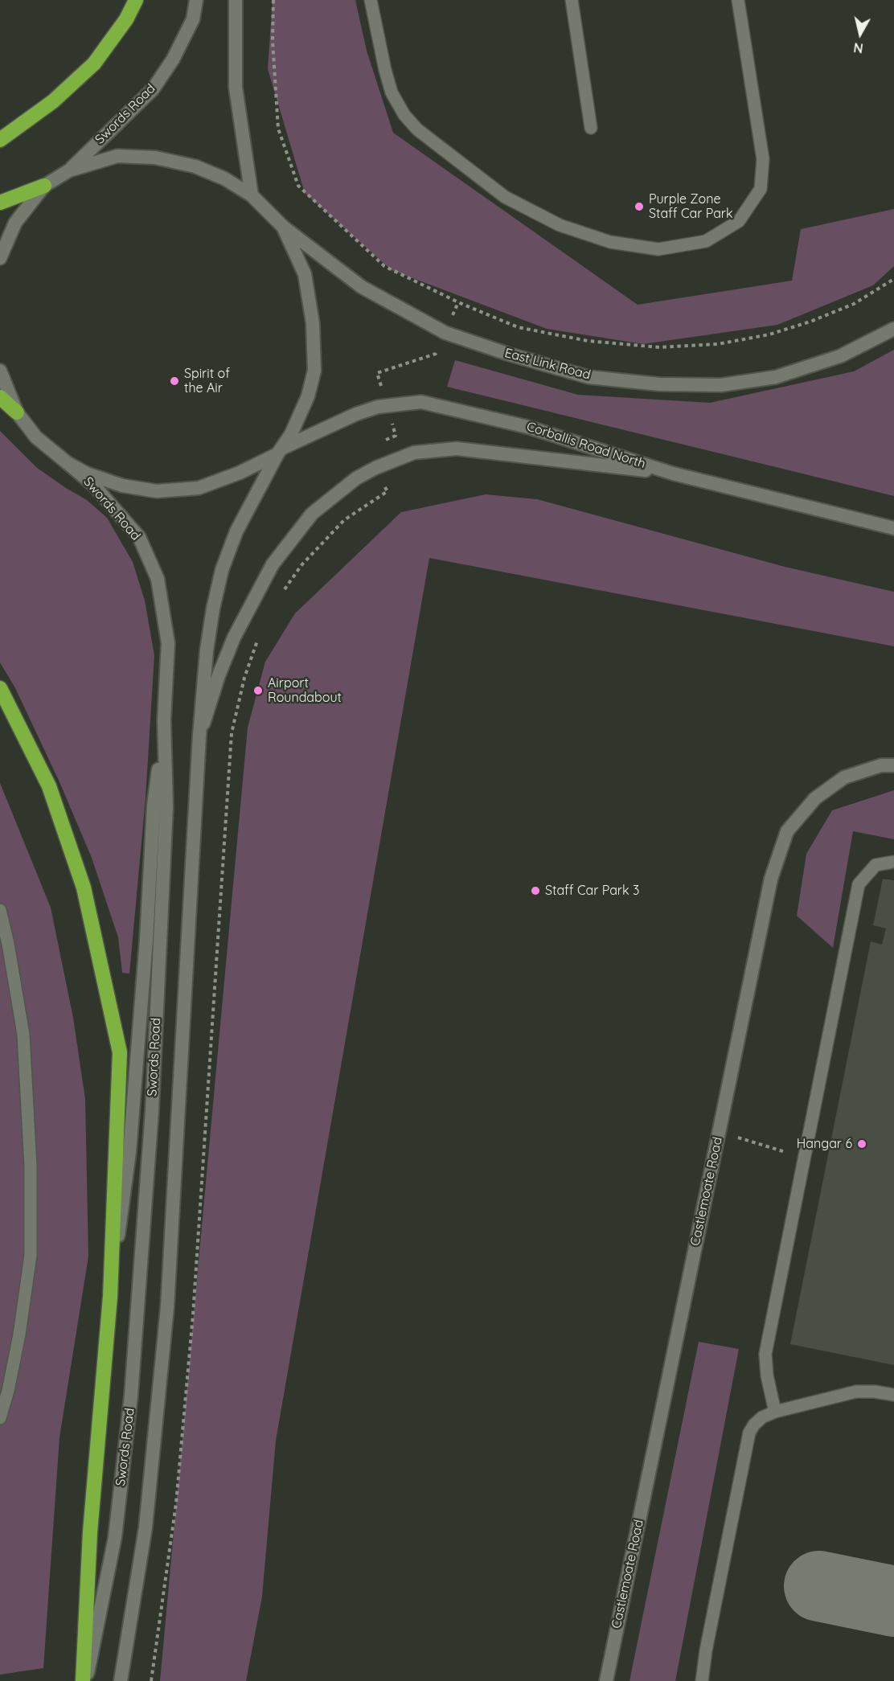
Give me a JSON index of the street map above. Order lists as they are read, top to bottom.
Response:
{
  "streets": {
    "main road": [
      "Swords Road",
      "East Link Road",
      "Corballis Road North",
      "Castlemoate Road"
    ]
  },
  "crossings": [
    ["Swords Road", "Corballis Road North"]
  ],
  "places": [
    "Purple Zone Staff Car Park",
    "Spirit of the Air",
    "Airport Roundabout",
    "Staff Car Park 3",
    "Hangar 6"
  ],
  "north": "bottom"
}
